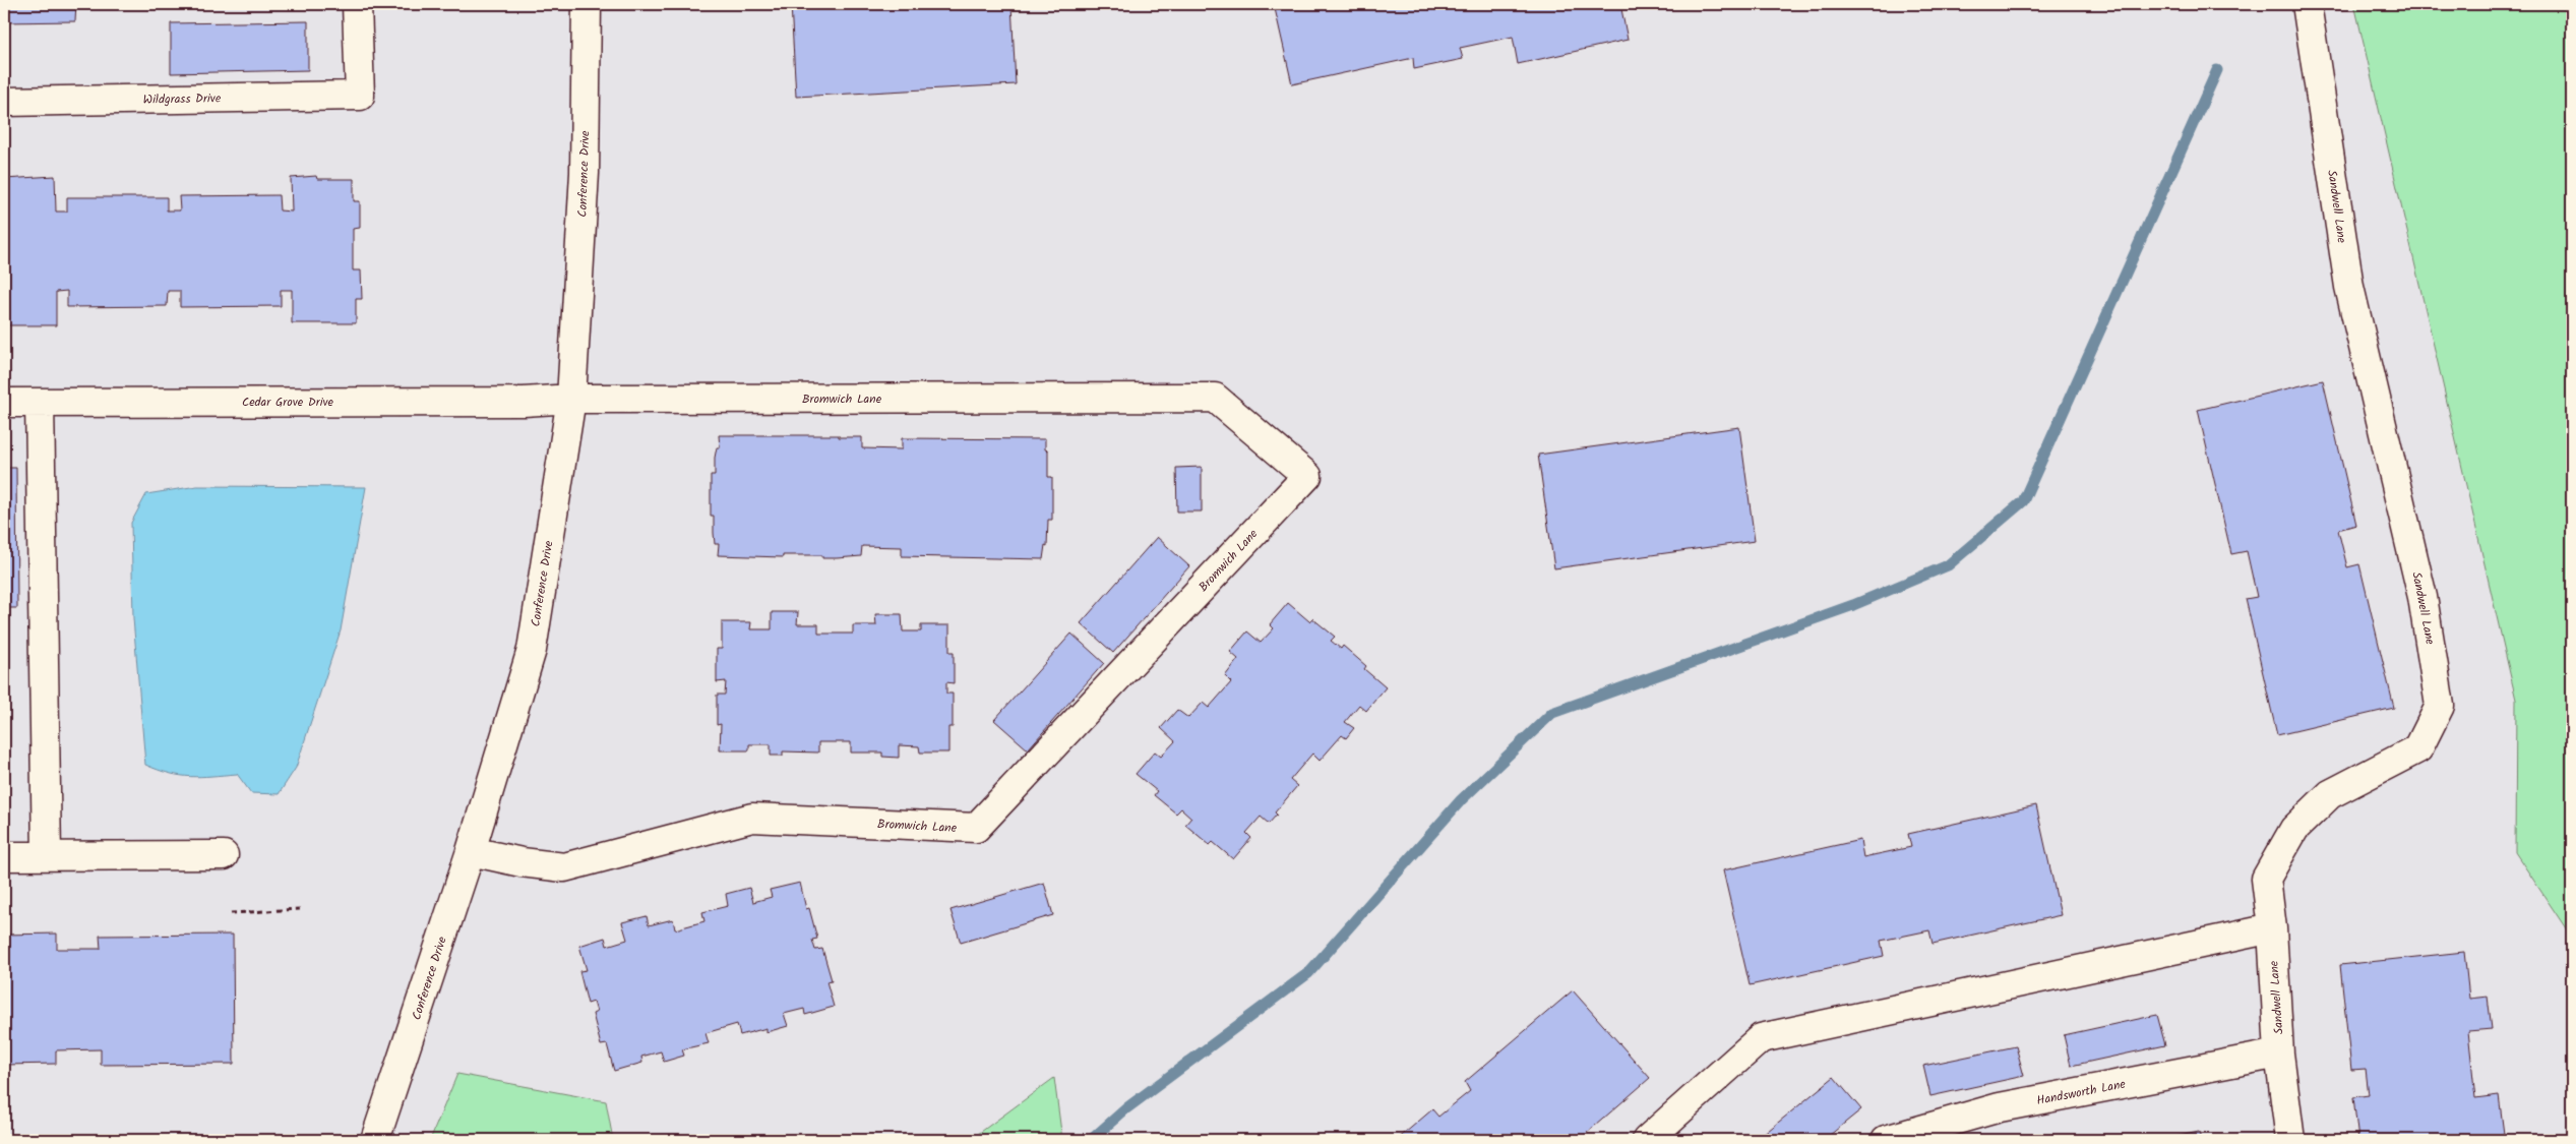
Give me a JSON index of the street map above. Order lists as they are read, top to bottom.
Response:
{
  "streets": {
    "street": [
      "Wildgrass Drive",
      "Conference Drive",
      "Sandwell Lane",
      "Bromwich Lane",
      "Cedar Grove Drive",
      "Handsworth Lane"
    ]
  },
  "crossings": [
    ["Conference Drive", "Bromwich Lane"],
    ["Conference Drive", "Cedar Grove Drive"],
    ["Sandwell Lane", "Handsworth Lane"],
    ["Bromwich Lane", "Cedar Grove Drive"]
  ]
}
